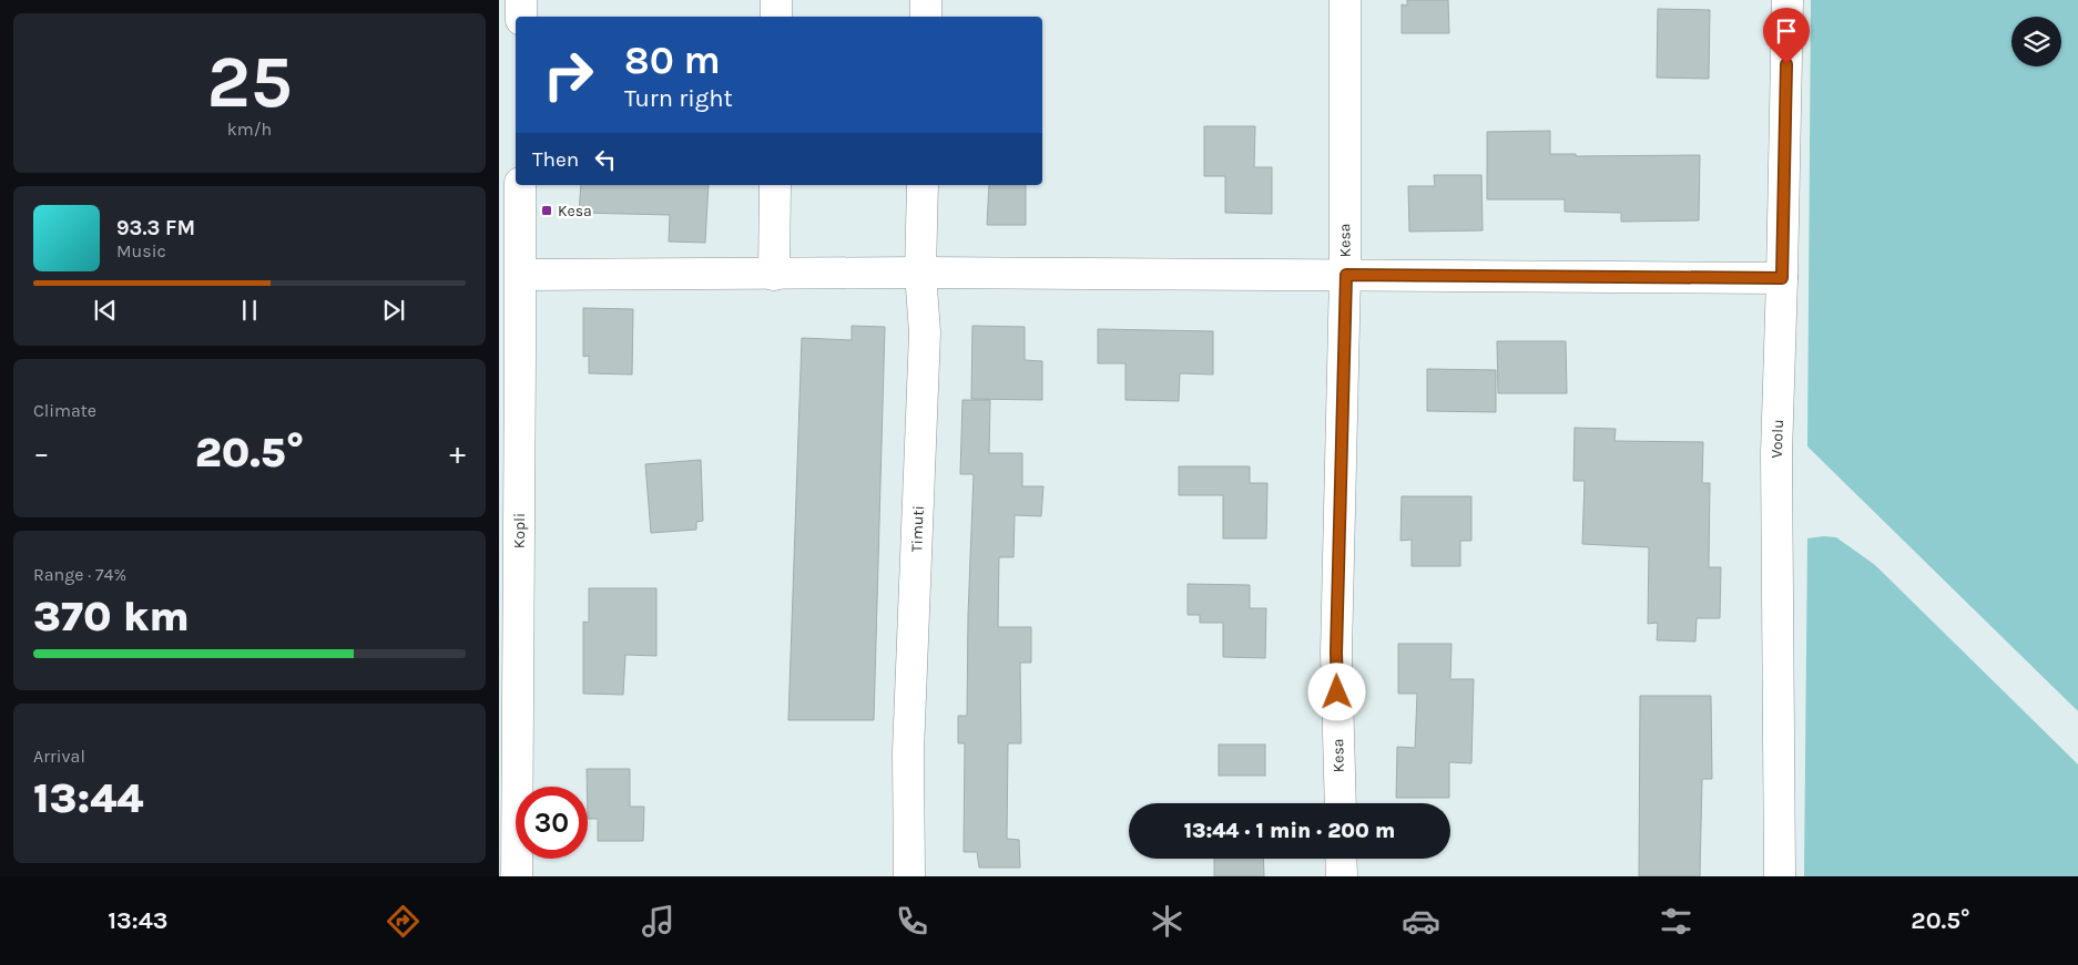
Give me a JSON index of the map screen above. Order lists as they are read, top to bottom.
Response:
{
  "streets": {
    "street": [
      "Kesa",
      "Voolu",
      "Kopli",
      "Timuti"
    ]
  },
  "places": {
    "transit": ["Kesa"]
  },
  "page": {
    "tile": [
      ["25", "km/h"],
      "Climate",
      ["Range · 74%", "370 km"],
      ["Arrival", "13:44"]
    ],
    "turn": ["80 m", "Turn right"],
    "then": "Then",
    "song": ["93.3 FM", "Music"],
    "heat": ["−", "20.5°", "+"],
    "limit": "30",
    "trip": "13:44 · 1 min · 200 m",
    "tabs": ["13:43", "20.5°"]
  }
}
